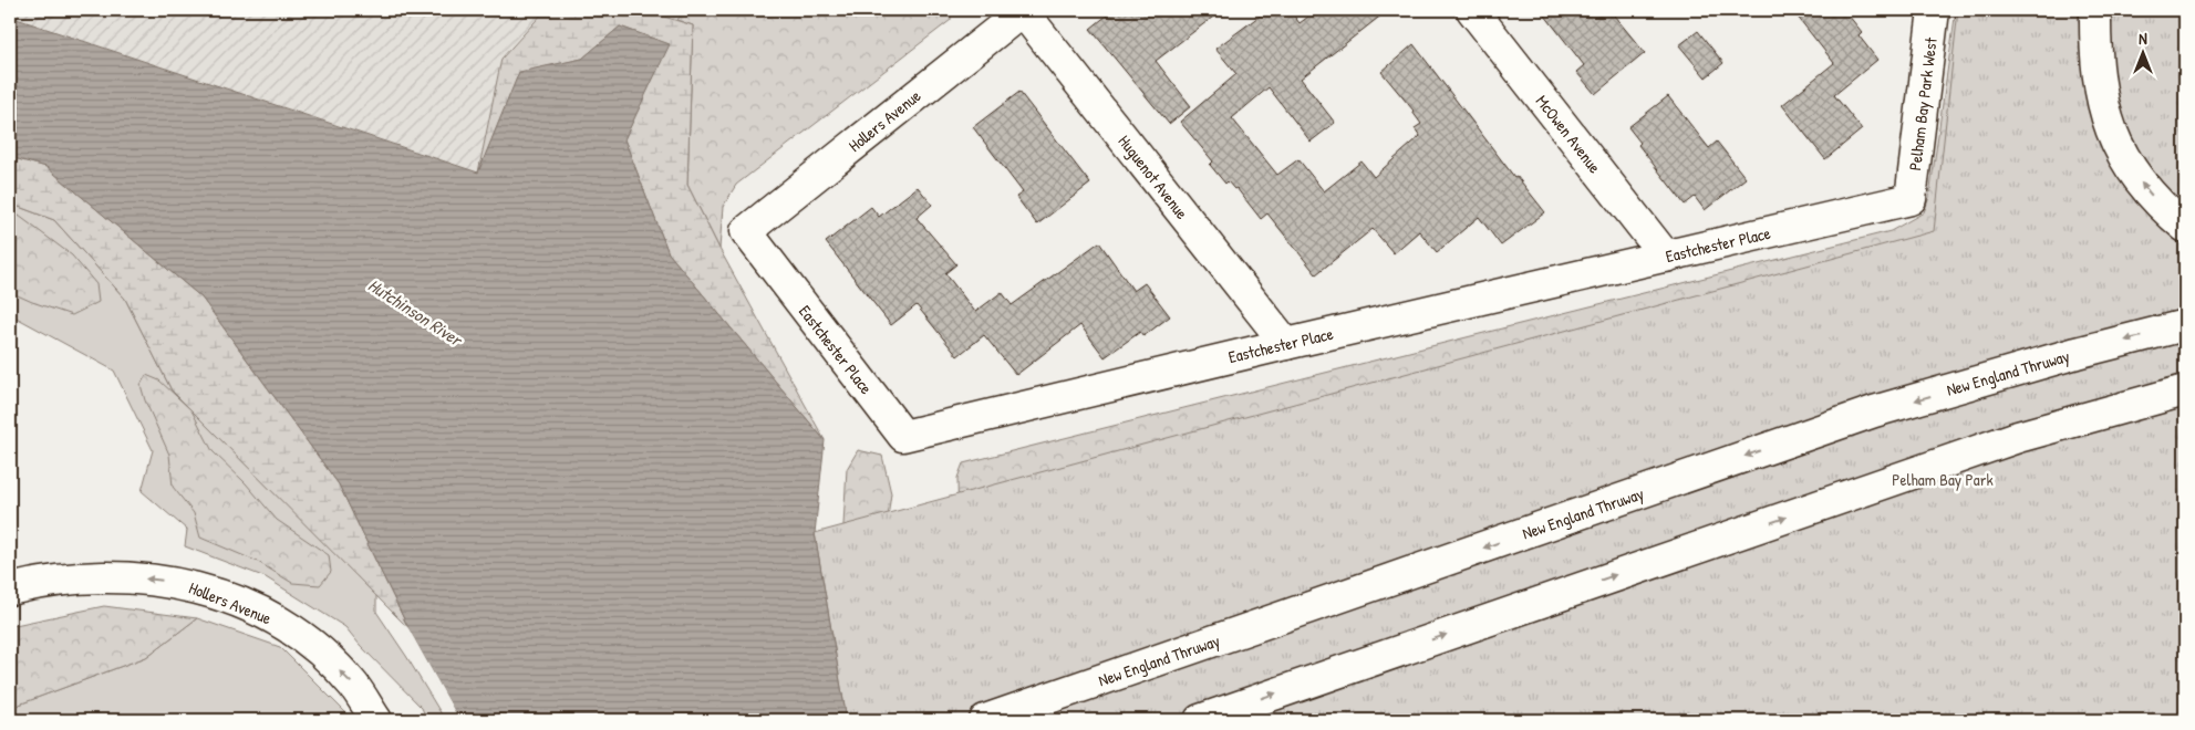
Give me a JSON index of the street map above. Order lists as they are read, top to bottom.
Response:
{
  "streets": {
    "main road": [
      "Pelham Bay Park West",
      "Hollers Avenue",
      "McOwen Avenue",
      "Huguenot Avenue",
      "Eastchester Place",
      "New England Thruway"
    ]
  },
  "crossings": [
    ["Pelham Bay Park West", "Eastchester Place"],
    ["Hollers Avenue", "Huguenot Avenue"],
    ["Hollers Avenue", "Eastchester Place"],
    ["McOwen Avenue", "Eastchester Place"],
    ["Huguenot Avenue", "Eastchester Place"]
  ],
  "one_way": ["Hollers Avenue"],
  "water": ["Hutchinson River"],
  "parks": ["Pelham Bay Park"],
  "north": "top"
}
